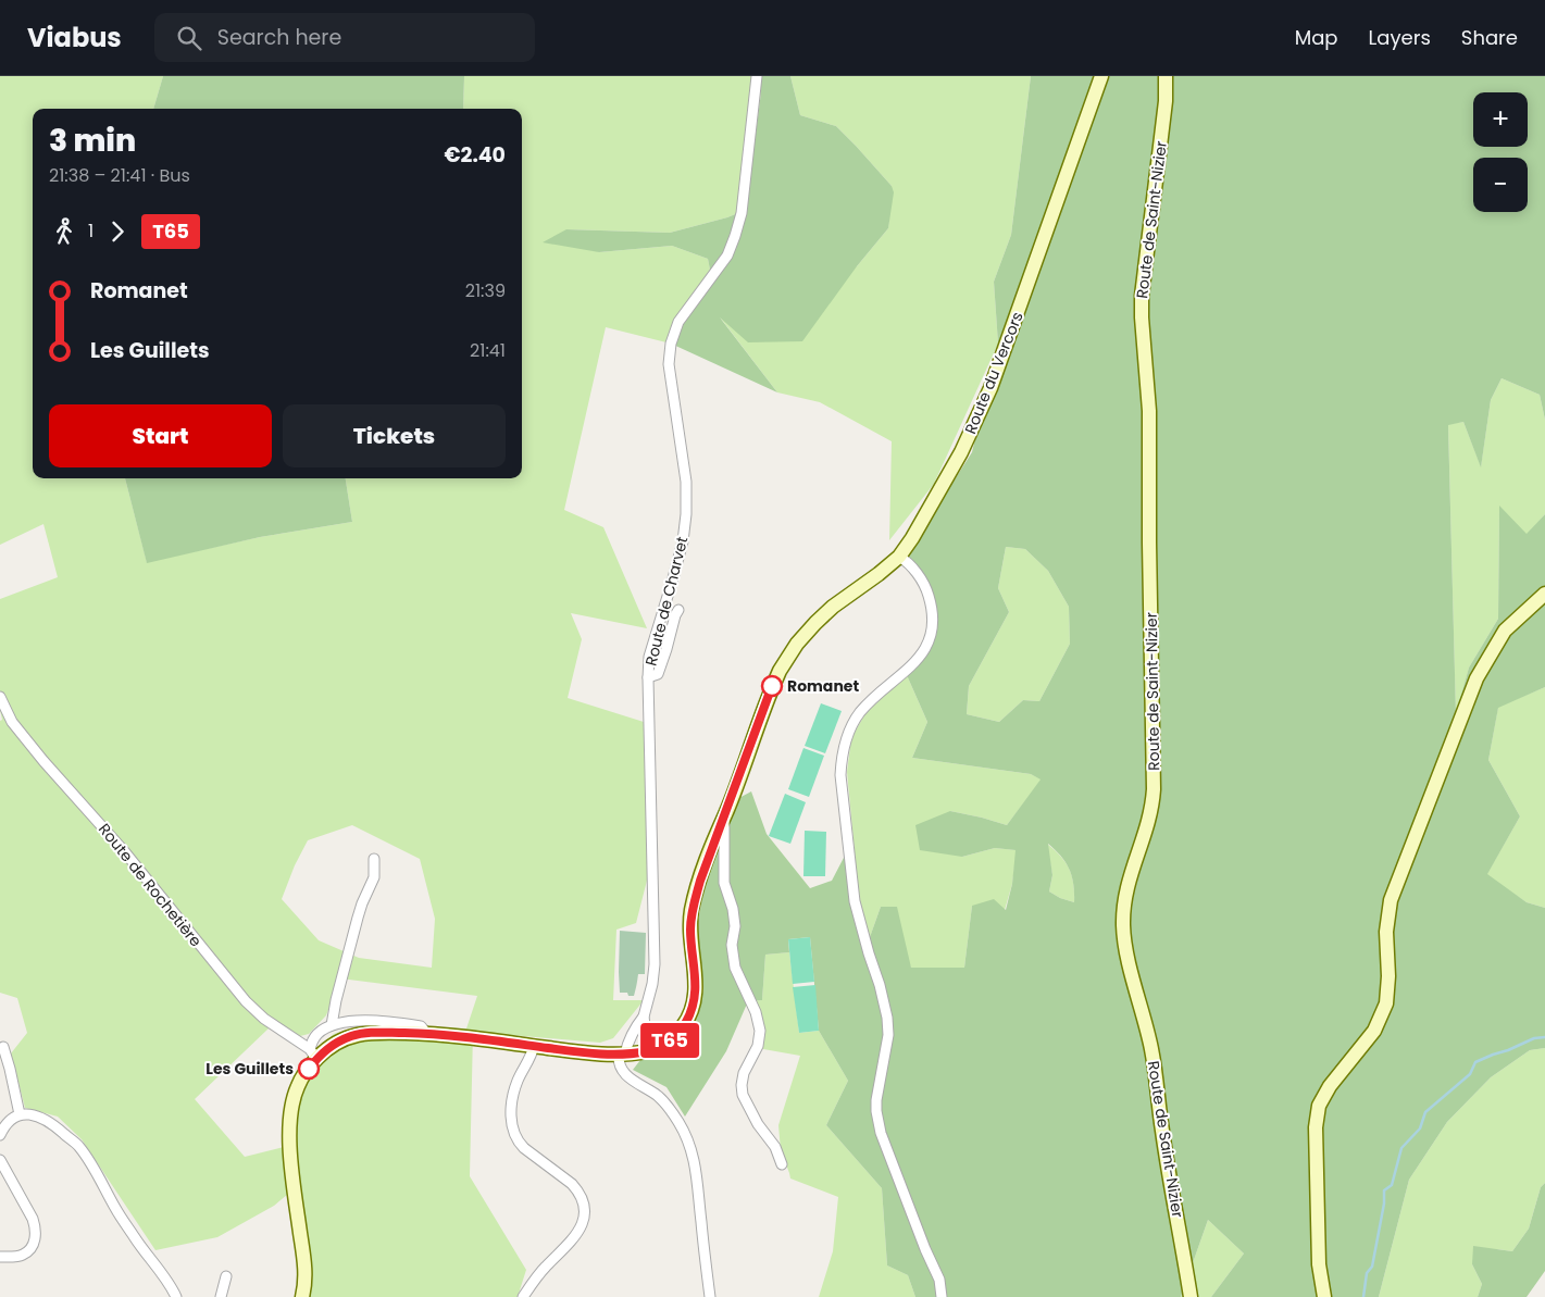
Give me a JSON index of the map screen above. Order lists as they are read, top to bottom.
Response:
{
  "streets": {
    "main road": ["Route de Saint-Nizier", "Route du Vercors"],
    "street": ["Route de Charvet", "Route de Rochetière"]
  },
  "crossings": [
    ["Route du Vercors", "Route de Charvet"],
    ["Route du Vercors", "Route de Rochetière"]
  ],
  "places": ["Romanet", "Les Guillets"],
  "lines": ["bus line T65"],
  "page": {
    "header": "Viabus",
    "search": "Search here",
    "nav": ["Map", "Layers", "Share"],
    "on_map": "T65",
    "map_buttons": ["+", "−"],
    "heading": ["3 min", "21:38 – 21:41 · Bus", "€2.40"],
    "legs": ["1", "T65"],
    "list": [
      {
        "name": "Romanet",
        "value": "21:39"
      },
      {
        "name": "Les Guillets",
        "value": "21:41"
      }
    ],
    "buttons": ["Start", "Tickets"]
  }
}
